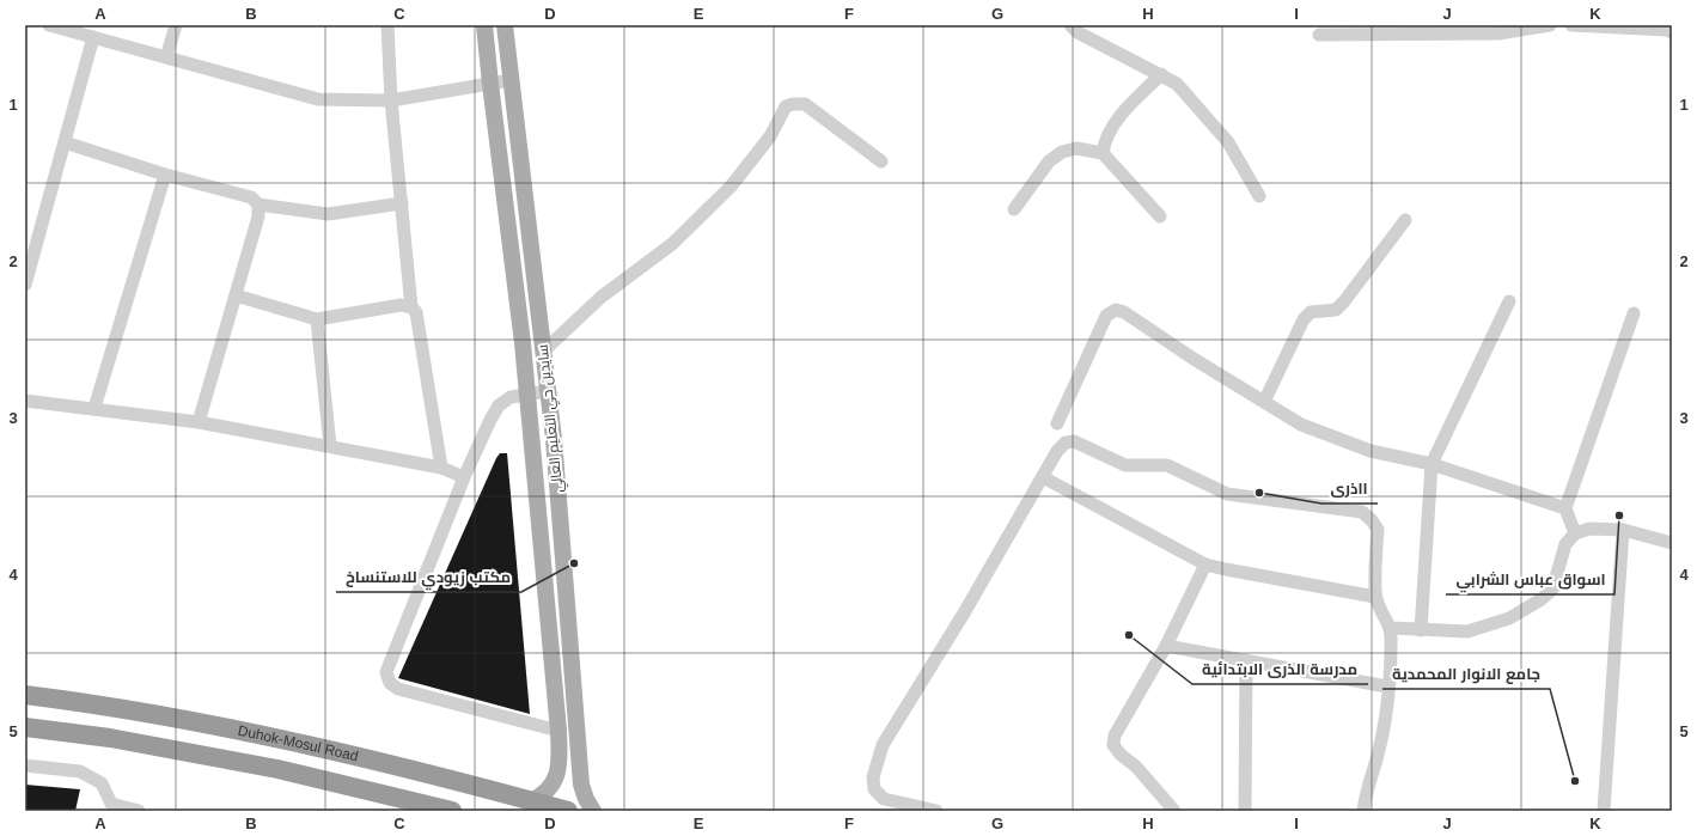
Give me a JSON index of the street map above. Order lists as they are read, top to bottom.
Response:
{
  "streets": {
    "highway": ["Duhok-Mosul Road"],
    "main road": ["سايدين حي التعليم العالي"]
  },
  "crossings": [
    ["سايدين حي التعليم العالي", "Duhok-Mosul Road"]
  ],
  "places": [
    "ااذرى",
    "اسواق عباس الشرابي",
    "مكتب زيودي للاستنساخ",
    "مدرسة الذرى الابتدائية",
    "جامع الانوار المحمدية"
  ],
  "grid": {
    "columns": [
      "A",
      "B",
      "C",
      "D",
      "E",
      "F",
      "G",
      "H",
      "I",
      "J",
      "K"
    ],
    "rows": [
      "1",
      "2",
      "3",
      "4",
      "5"
    ]
  }
}
